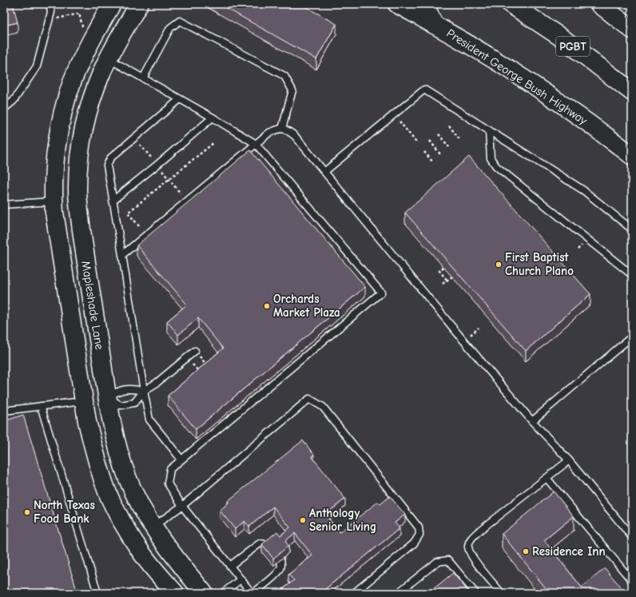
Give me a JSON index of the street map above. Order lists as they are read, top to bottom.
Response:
{
  "streets": {
    "main road": ["PGBT", "President George Bush Highway", "Mapleshade Lane"]
  },
  "places": [
    "First Baptist Church Plano",
    "Orchards Market Plaza",
    "North Texas Food Bank",
    "Anthology Senior Living",
    "Residence Inn"
  ]
}
